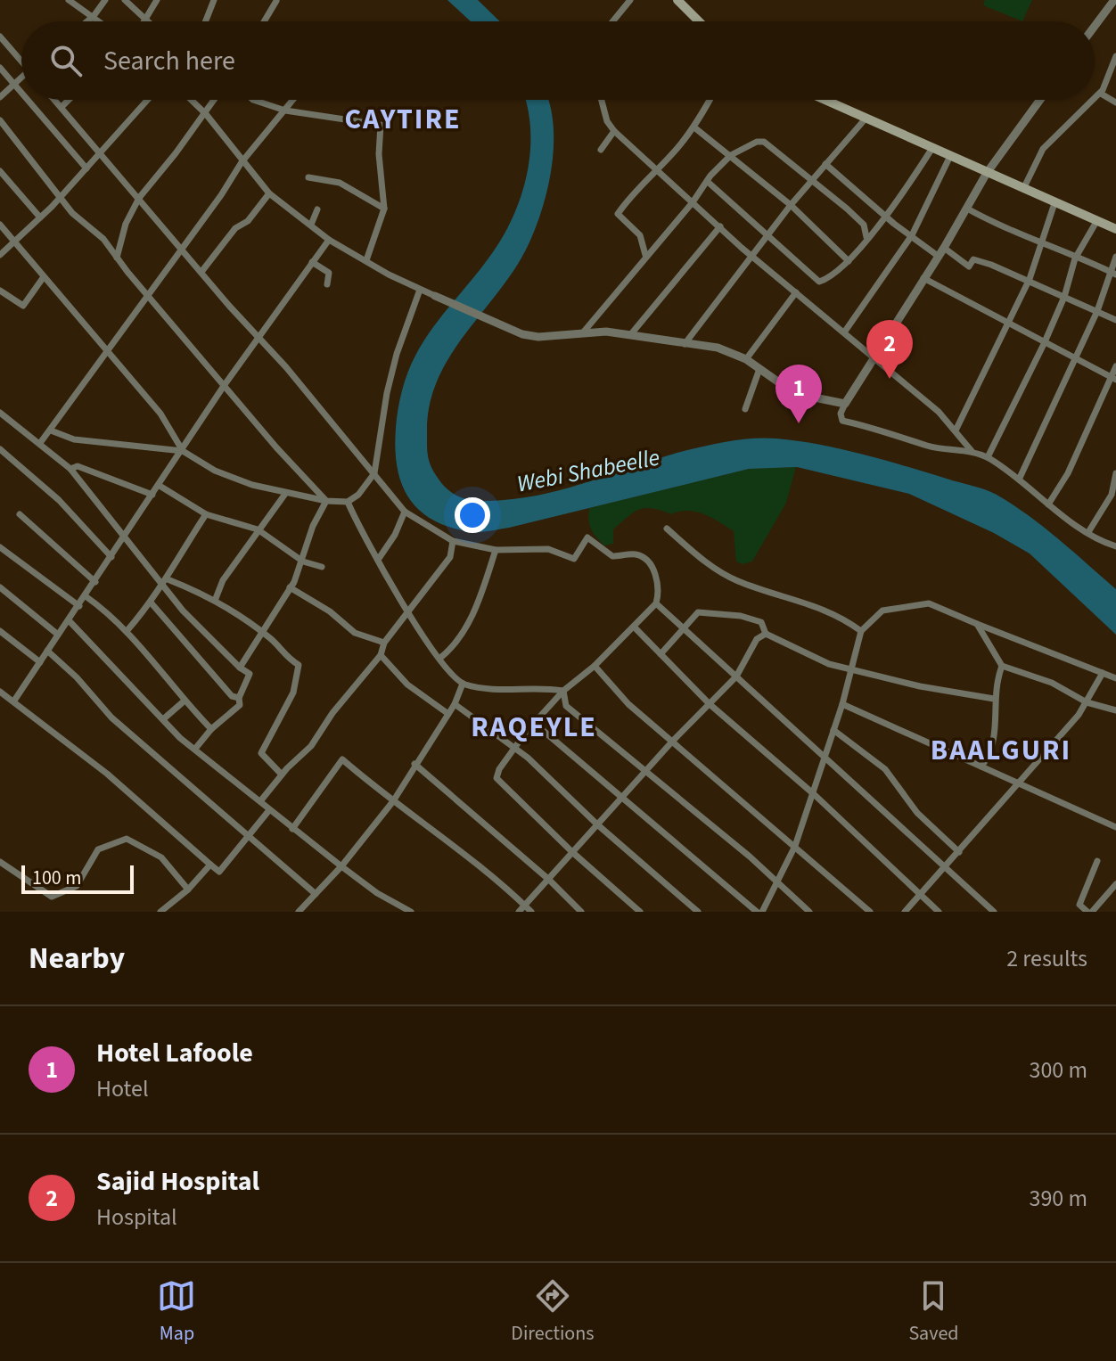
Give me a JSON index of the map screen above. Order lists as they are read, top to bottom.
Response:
{
  "districts": ["CAYTIRE", "RAQEYLE", "BAALGURI"],
  "water": ["Webi Shabeelle"],
  "scale_bar": "100 m",
  "page": {
    "search": "Search here",
    "pins": ["2", "1"],
    "scale": "100 m",
    "heading": ["Nearby", "2 results"],
    "list": [
      {
        "mark": "1",
        "name": "Hotel Lafoole",
        "note": "Hotel",
        "value": "300 m"
      },
      {
        "mark": "2",
        "name": "Sajid Hospital",
        "note": "Hospital",
        "value": "390 m"
      }
    ],
    "nav": ["Map", "Directions", "Saved"]
  }
}
